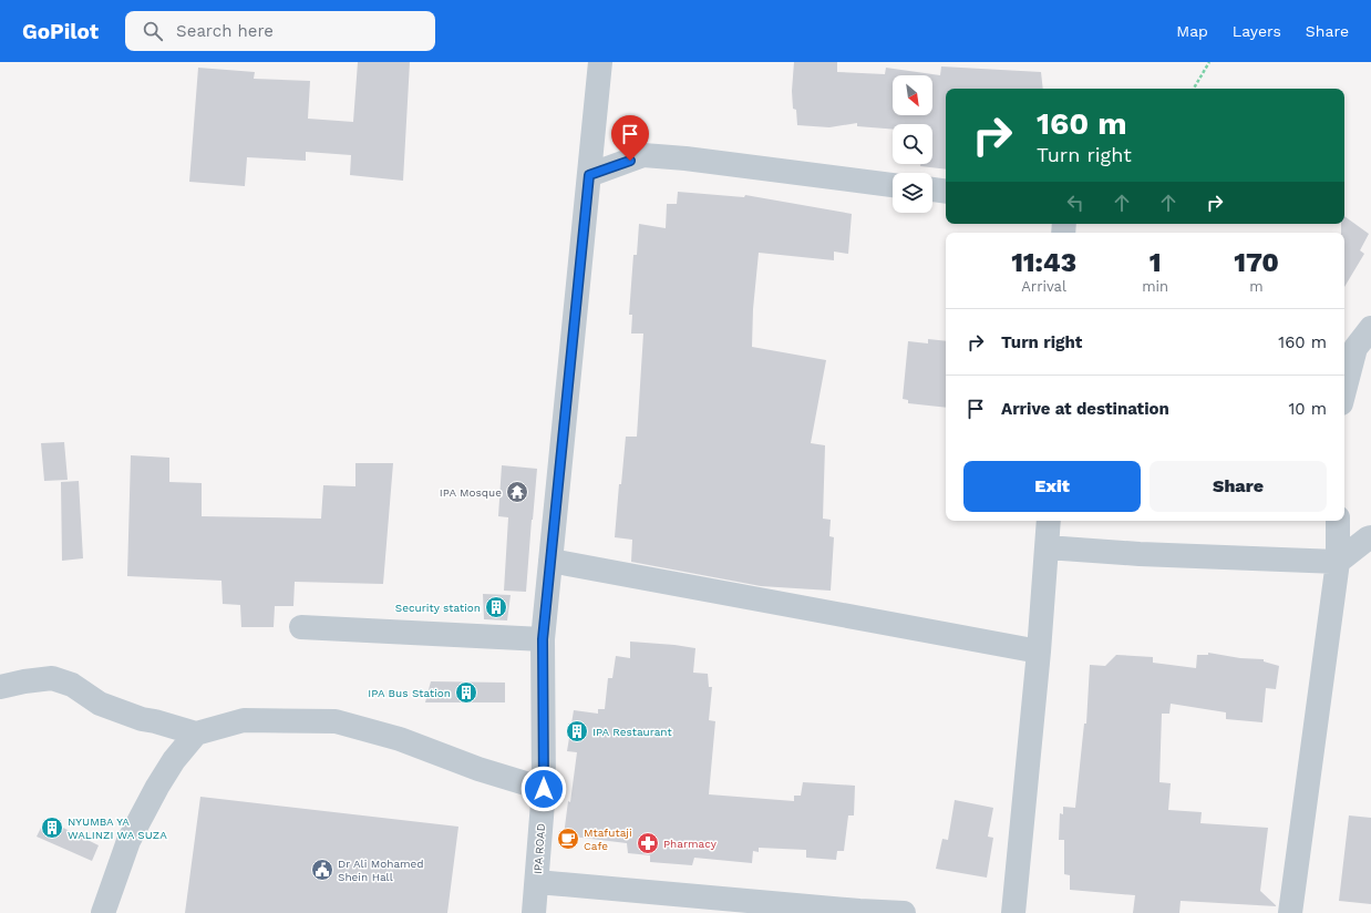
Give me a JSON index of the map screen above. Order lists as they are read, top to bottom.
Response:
{
  "streets": {
    "street": ["IPA ROAD"]
  },
  "places": {
    "temple": ["IPA Mosque"],
    "building": [
      "Security station",
      "IPA Bus Station",
      "IPA Restaurant",
      "NYUMBA YA WALINZI WA SUZA"
    ],
    "cafe": ["Mtafutaji Cafe"],
    "pharmacy": ["Pharmacy"],
    "public building": ["Dr Ali Mohamed Shein Hall"]
  },
  "north": "bottom right",
  "page": {
    "header": "GoPilot",
    "search": "Search here",
    "nav": ["Map", "Layers", "Share"],
    "turn": ["160 m", "Turn right"],
    "eta": [
      "11:43",
      "Arrival",
      "1",
      "min",
      "170",
      "m"
    ],
    "list": [
      {
        "name": "Turn right",
        "value": "160 m"
      },
      {
        "name": "Arrive at destination",
        "value": "10 m"
      }
    ],
    "buttons": ["Exit", "Share"]
  }
}
